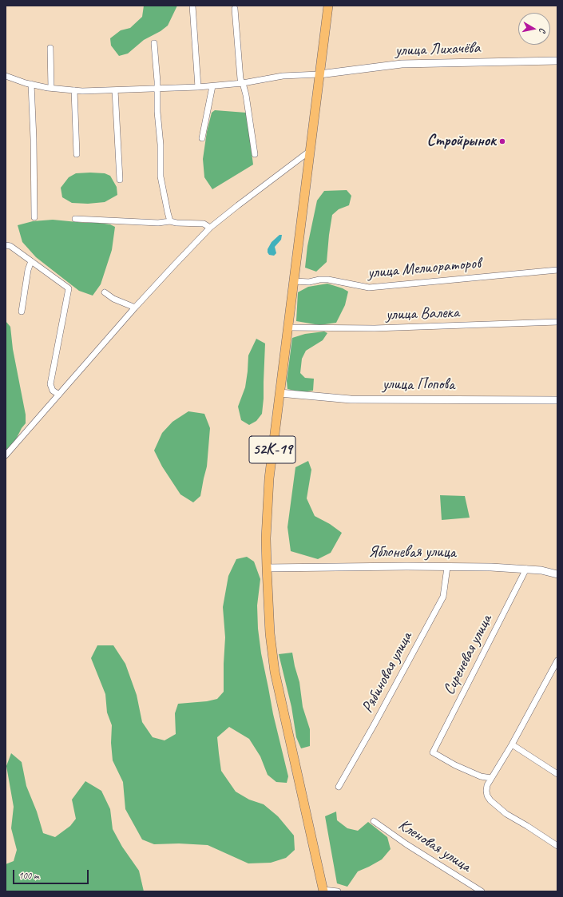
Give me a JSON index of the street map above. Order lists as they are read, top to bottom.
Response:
{
  "streets": {
    "main road": ["52К-19"],
    "street": [
      "улица Лихачёва",
      "улица Мелиораторов",
      "улица Валека",
      "улица Попова",
      "Яблоневая улица",
      "Сиреневая улица",
      "Рябиновая улица",
      "Кленовая улица"
    ]
  },
  "crossings": [
    ["улица Лихачёва", "52К-19"],
    ["улица Мелиораторов", "52К-19"],
    ["улица Валека", "52К-19"],
    ["улица Попова", "52К-19"],
    ["52К-19", "Яблоневая улица"],
    ["Яблоневая улица", "Сиреневая улица"],
    ["Яблоневая улица", "Рябиновая улица"]
  ],
  "places": ["Стройрынок"],
  "scale_bar": "100 m",
  "north": "right"
}
